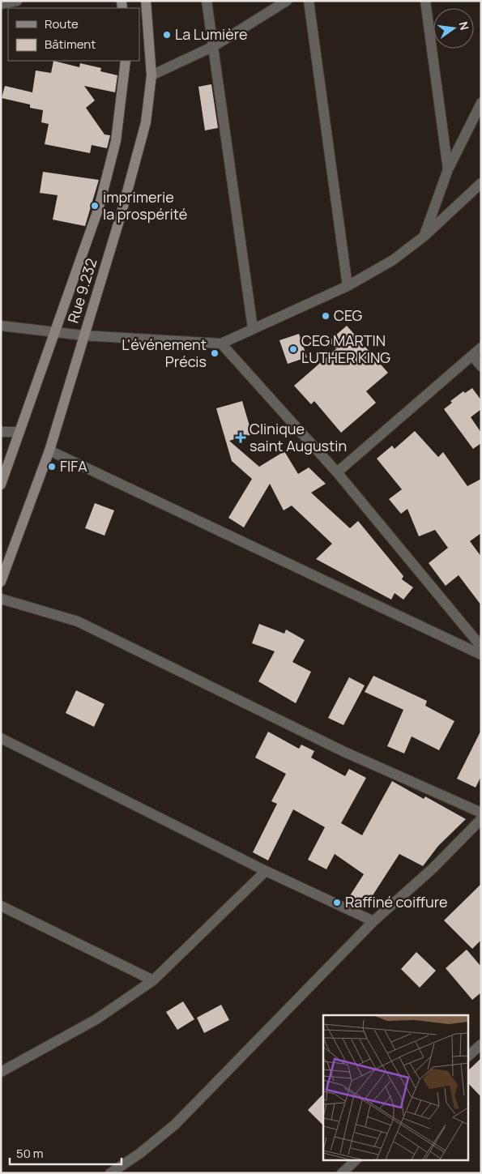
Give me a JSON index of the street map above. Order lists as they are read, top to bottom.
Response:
{
  "streets": {
    "street": ["Rue 9.232"]
  },
  "places": {
    "other": [
      "La Lumière",
      "imprimerie la prospérité",
      "CEG",
      "CEG MARTIN LUTHER KING",
      "L'événement Précis",
      "FIFA",
      "Raffiné coiffure"
    ],
    "health": ["Clinique saint Augustin"]
  },
  "legend": ["Route", "Bâtiment"],
  "scale_bar": "50 m",
  "north": "right"
}
